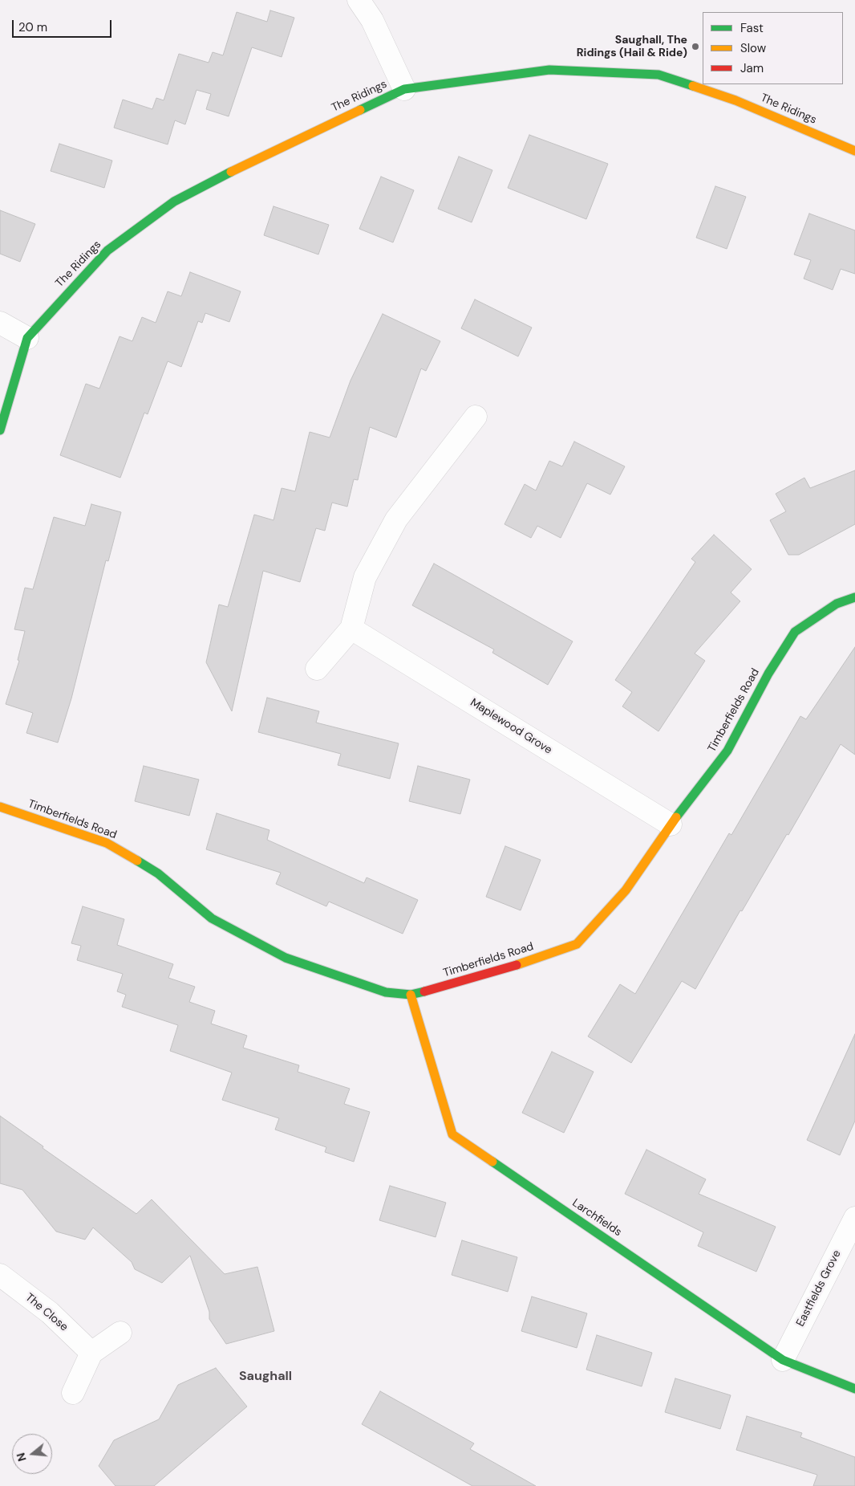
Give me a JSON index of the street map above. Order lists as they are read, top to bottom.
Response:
{
  "streets": {
    "street": [
      "The Ridings",
      "Timberfields Road",
      "Maplewood Grove",
      "Larchfields",
      "Eastfields Grove",
      "The Close"
    ]
  },
  "crossings": [
    ["Timberfields Road", "Maplewood Grove"],
    ["Timberfields Road", "Larchfields"],
    ["Larchfields", "Eastfields Grove"]
  ],
  "districts": ["Saughall"],
  "places": ["Saughall, The Ridings (Hail & Ride)"],
  "legend": ["Fast", "Slow", "Jam"],
  "scale_bar": "20 m",
  "north": "left"
}
